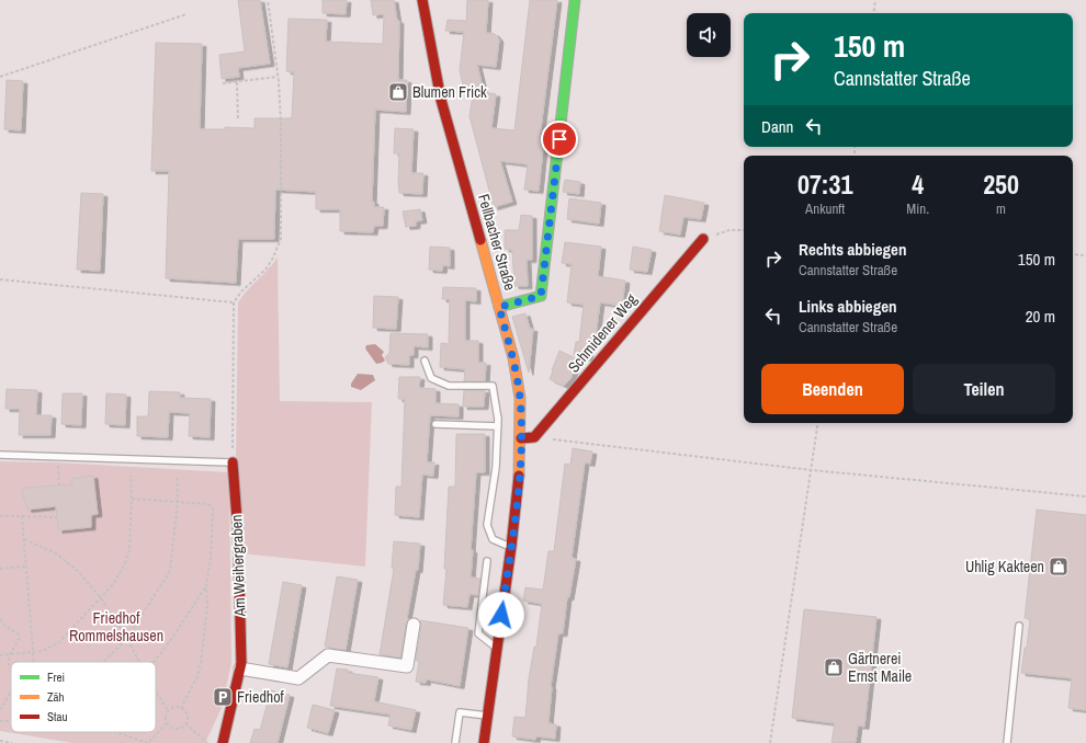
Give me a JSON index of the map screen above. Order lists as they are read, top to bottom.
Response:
{
  "streets": {
    "street": ["Fellbacher Straße", "Schmidener Weg", "Am Weihergraben"]
  },
  "parks": ["Friedhof Rommelshausen"],
  "places": {
    "shop": ["Blumen Frick", "Uhlig Kakteen", "Gärtnerei Ernst Maile"],
    "parking": ["Friedhof"]
  },
  "legend": ["Frei", "Zäh", "Stau"],
  "page": {
    "turn": ["150 m", "Cannstatter Straße"],
    "then": "Dann",
    "eta": [
      "07:31",
      "Ankunft",
      "4",
      "Min.",
      "250",
      "m"
    ],
    "list": [
      {
        "name": "Rechts abbiegen",
        "note": "Cannstatter Straße",
        "value": "150 m"
      },
      {
        "name": "Links abbiegen",
        "note": "Cannstatter Straße",
        "value": "20 m"
      }
    ],
    "buttons": ["Beenden", "Teilen"]
  }
}
